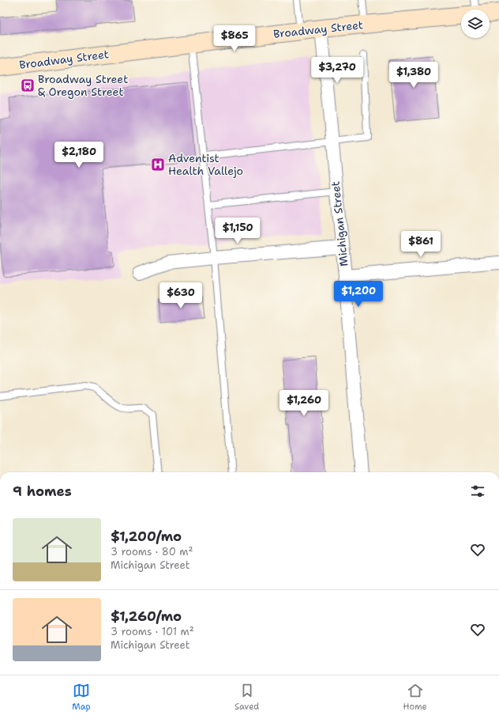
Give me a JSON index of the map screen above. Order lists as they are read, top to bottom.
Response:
{
  "streets": {
    "main road": ["Broadway Street"],
    "street": ["Michigan Street"]
  },
  "crossings": [
    ["Broadway Street", "Michigan Street"]
  ],
  "places": {
    "bus stop": ["Broadway Street & Oregon Street"],
    "hospital": ["Adventist Health Vallejo"]
  },
  "page": {
    "price": [
      "$865",
      "$3,270",
      "$1,380",
      "$2,180",
      "$1,150",
      "$861",
      "$1,200",
      "$630",
      "$1,260"
    ],
    "heading": "9 homes",
    "list": [
      {
        "name": "$1,200/mo",
        "note": "3 rooms · 80 m² · Michigan Street"
      },
      {
        "name": "$1,260/mo",
        "note": "3 rooms · 101 m² · Michigan Street"
      }
    ],
    "tabs": ["Map", "Saved", "Home"]
  }
}
